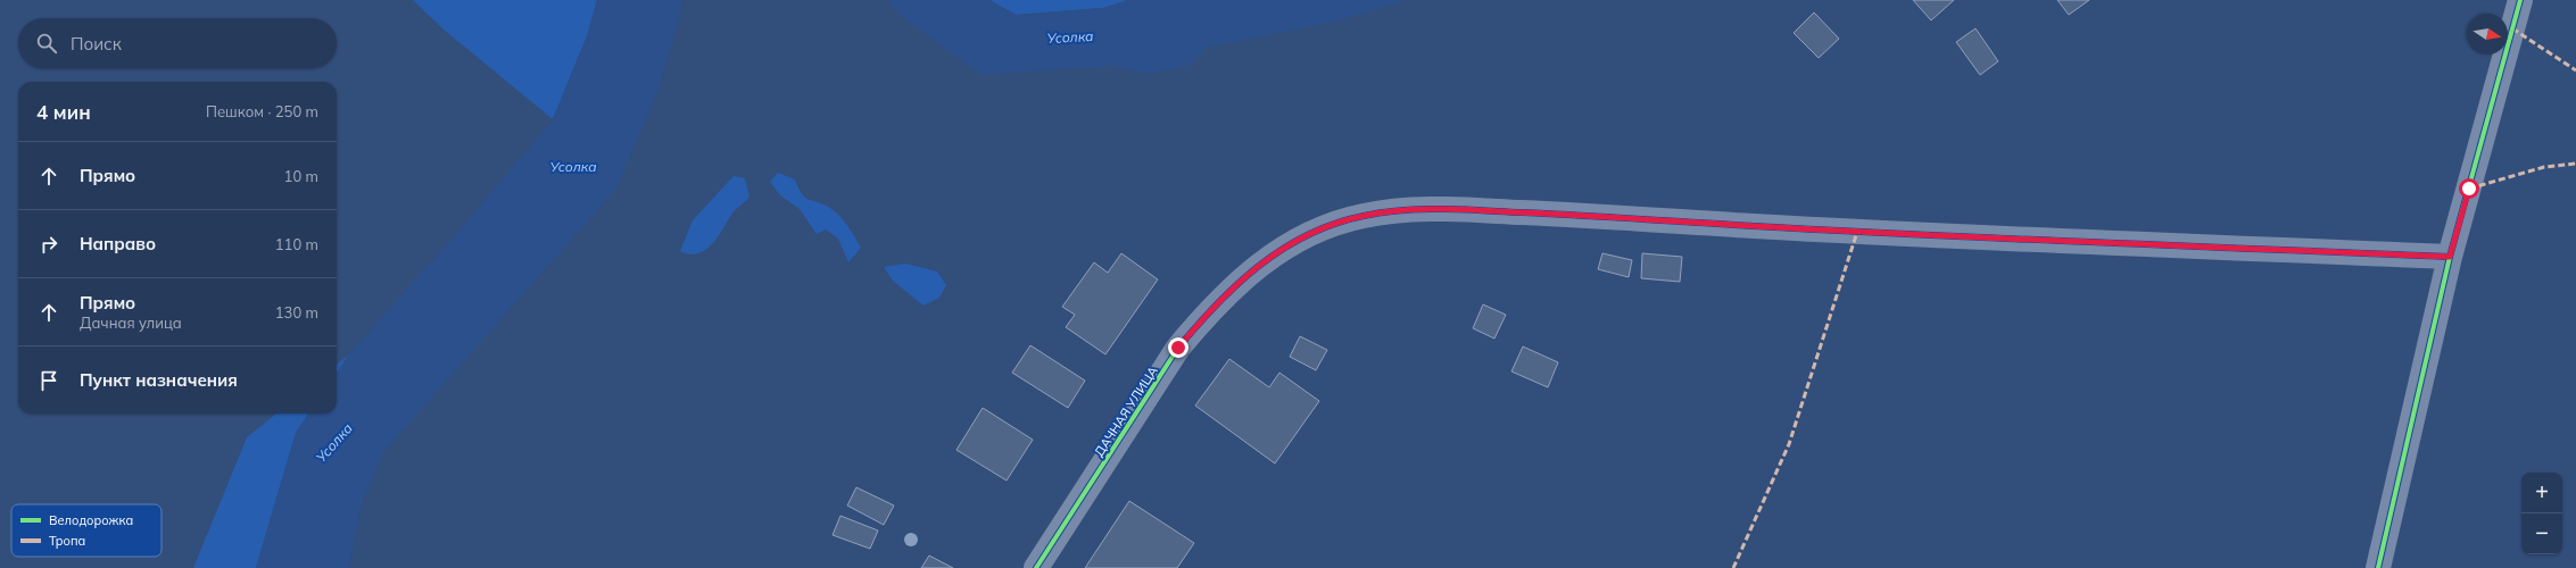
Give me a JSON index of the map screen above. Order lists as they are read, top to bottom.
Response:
{
  "streets": {
    "street": ["ДАЧНАЯ УЛИЦА"]
  },
  "water": ["Усолка"],
  "legend": ["Велодорожка", "Тропа"],
  "north": "right",
  "page": {
    "search": "Поиск",
    "heading": ["4 мин", "Пешком · 250 m"],
    "list": [
      ["Прямо", "10 m"],
      ["Направо", "110 m"],
      ["Прямо", "Дачная улица", "130 m"],
      "Пункт назначения"
    ],
    "map_buttons": ["+", "−"]
  }
}
